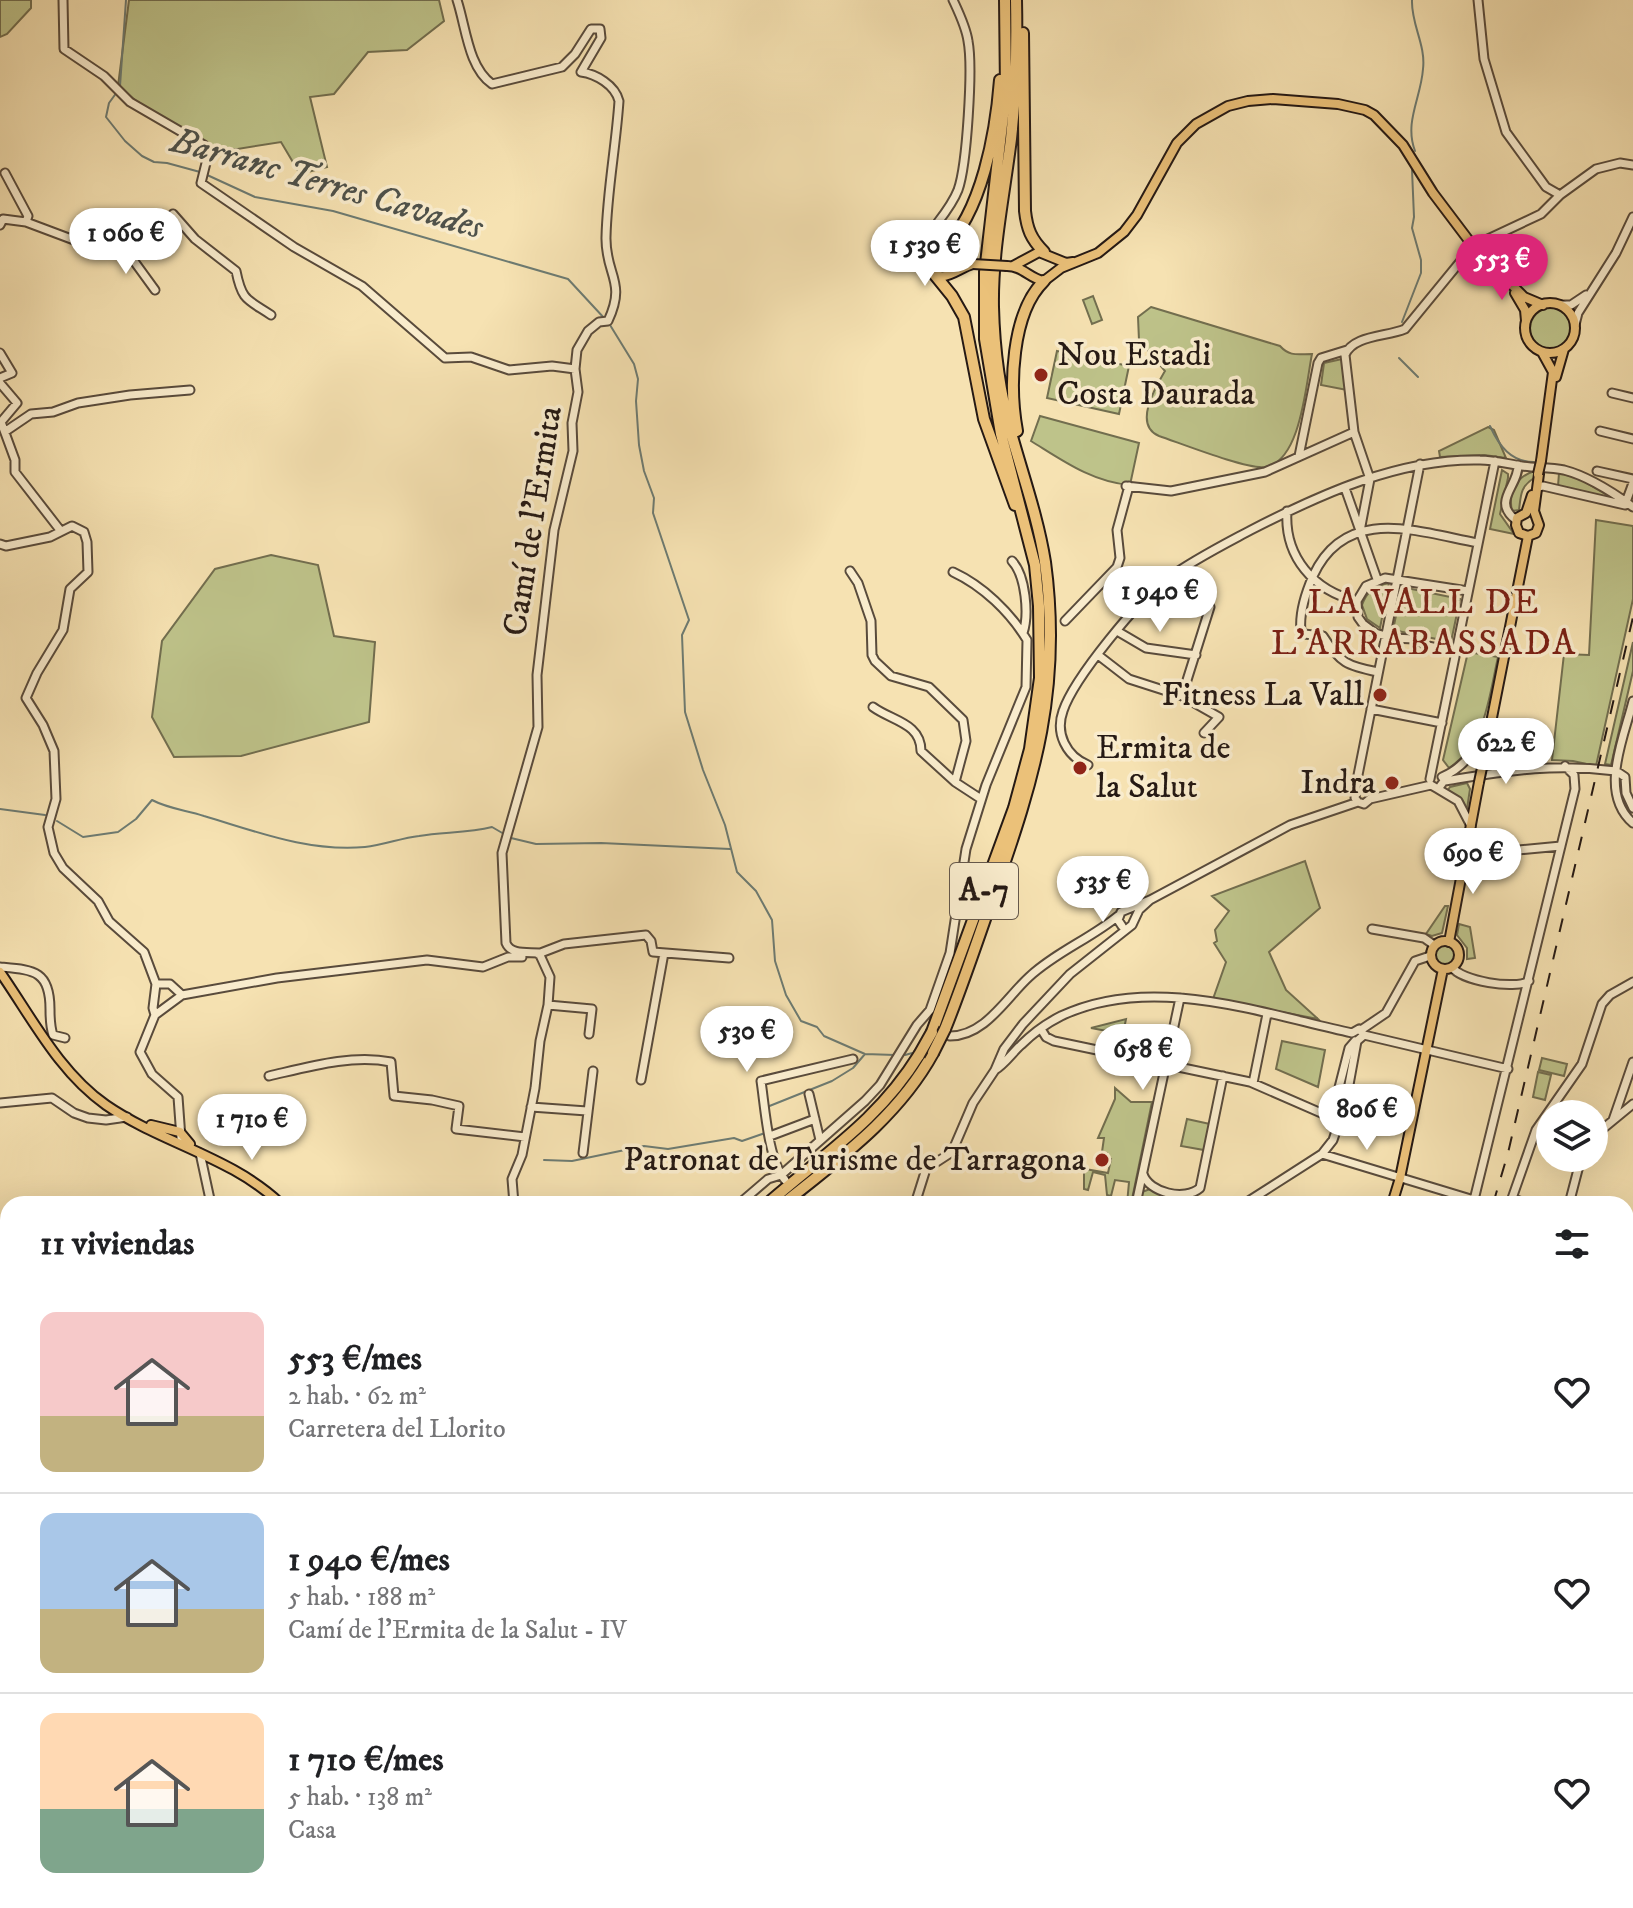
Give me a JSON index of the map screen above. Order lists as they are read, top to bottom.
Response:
{
  "streets": {
    "highway": ["A-7"],
    "street": ["Camí de l'Ermita"]
  },
  "districts": ["LA VALL DE L'ARRABASSADA"],
  "water": ["Barranc Terres Cavades"],
  "places": [
    "Nou Estadi Costa Daurada",
    "Fitness La Vall",
    "Ermita de la Salut",
    "Indra",
    "Patronat de Turisme de Tarragona"
  ],
  "page": {
    "price": [
      "1 060 €",
      "1 530 €",
      "553 €",
      "1 940 €",
      "622 €",
      "690 €",
      "535 €",
      "530 €",
      "658 €",
      "806 €",
      "1 710 €"
    ],
    "heading": "11 viviendas",
    "list": [
      {
        "name": "553 €/mes",
        "note": "2 hab. · 62 m² · Carretera del Llorito"
      },
      {
        "name": "1 940 €/mes",
        "note": "5 hab. · 188 m² · Camí de l'Ermita de la Salut - IV"
      },
      {
        "name": "1 710 €/mes",
        "note": "5 hab. · 138 m² · Casa"
      }
    ]
  }
}
